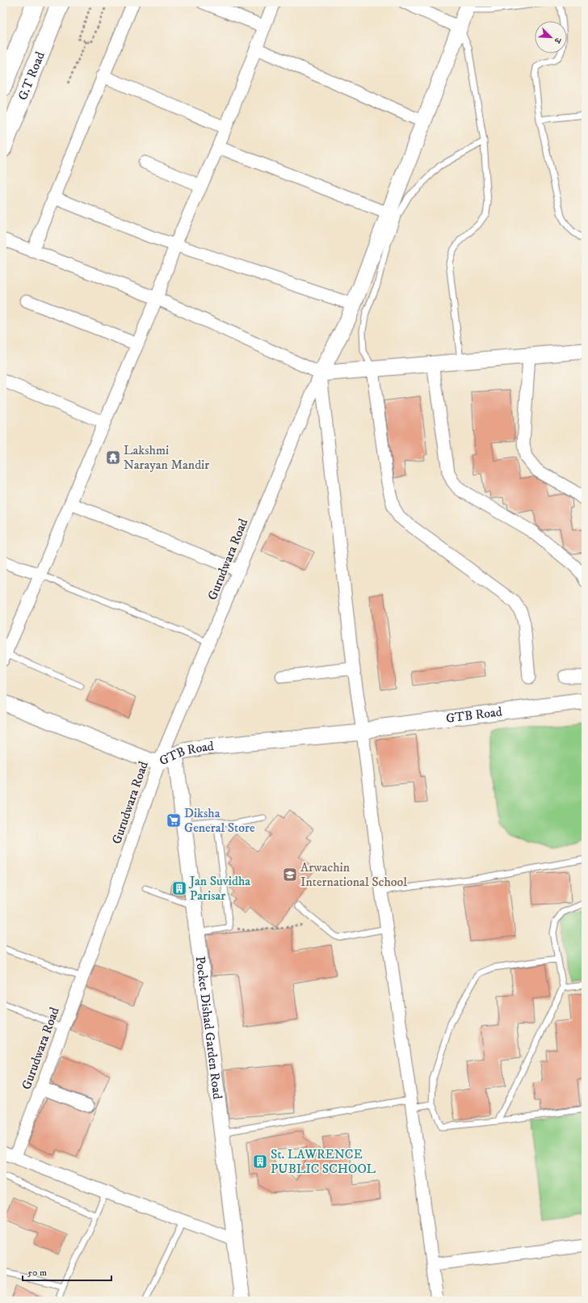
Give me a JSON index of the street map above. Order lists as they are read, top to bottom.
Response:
{
  "streets": {
    "highway": ["G.T Road"],
    "street": ["Gurudwara Road", "GTB Road", "Pocket Dishad Garden Road"]
  },
  "crossings": [
    ["Gurudwara Road", "GTB Road"],
    ["GTB Road", "Pocket Dishad Garden Road"]
  ],
  "places": {
    "temple": ["Lakshmi Narayan Mandir"],
    "supermarket": ["Diksha General Store"],
    "school or university": ["Arwachin International School"],
    "building": ["Jan Suvidha Parisar", "St. LAWRENCE PUBLIC SCHOOL"]
  },
  "scale_bar": "50 m",
  "north": "bottom right"
}
